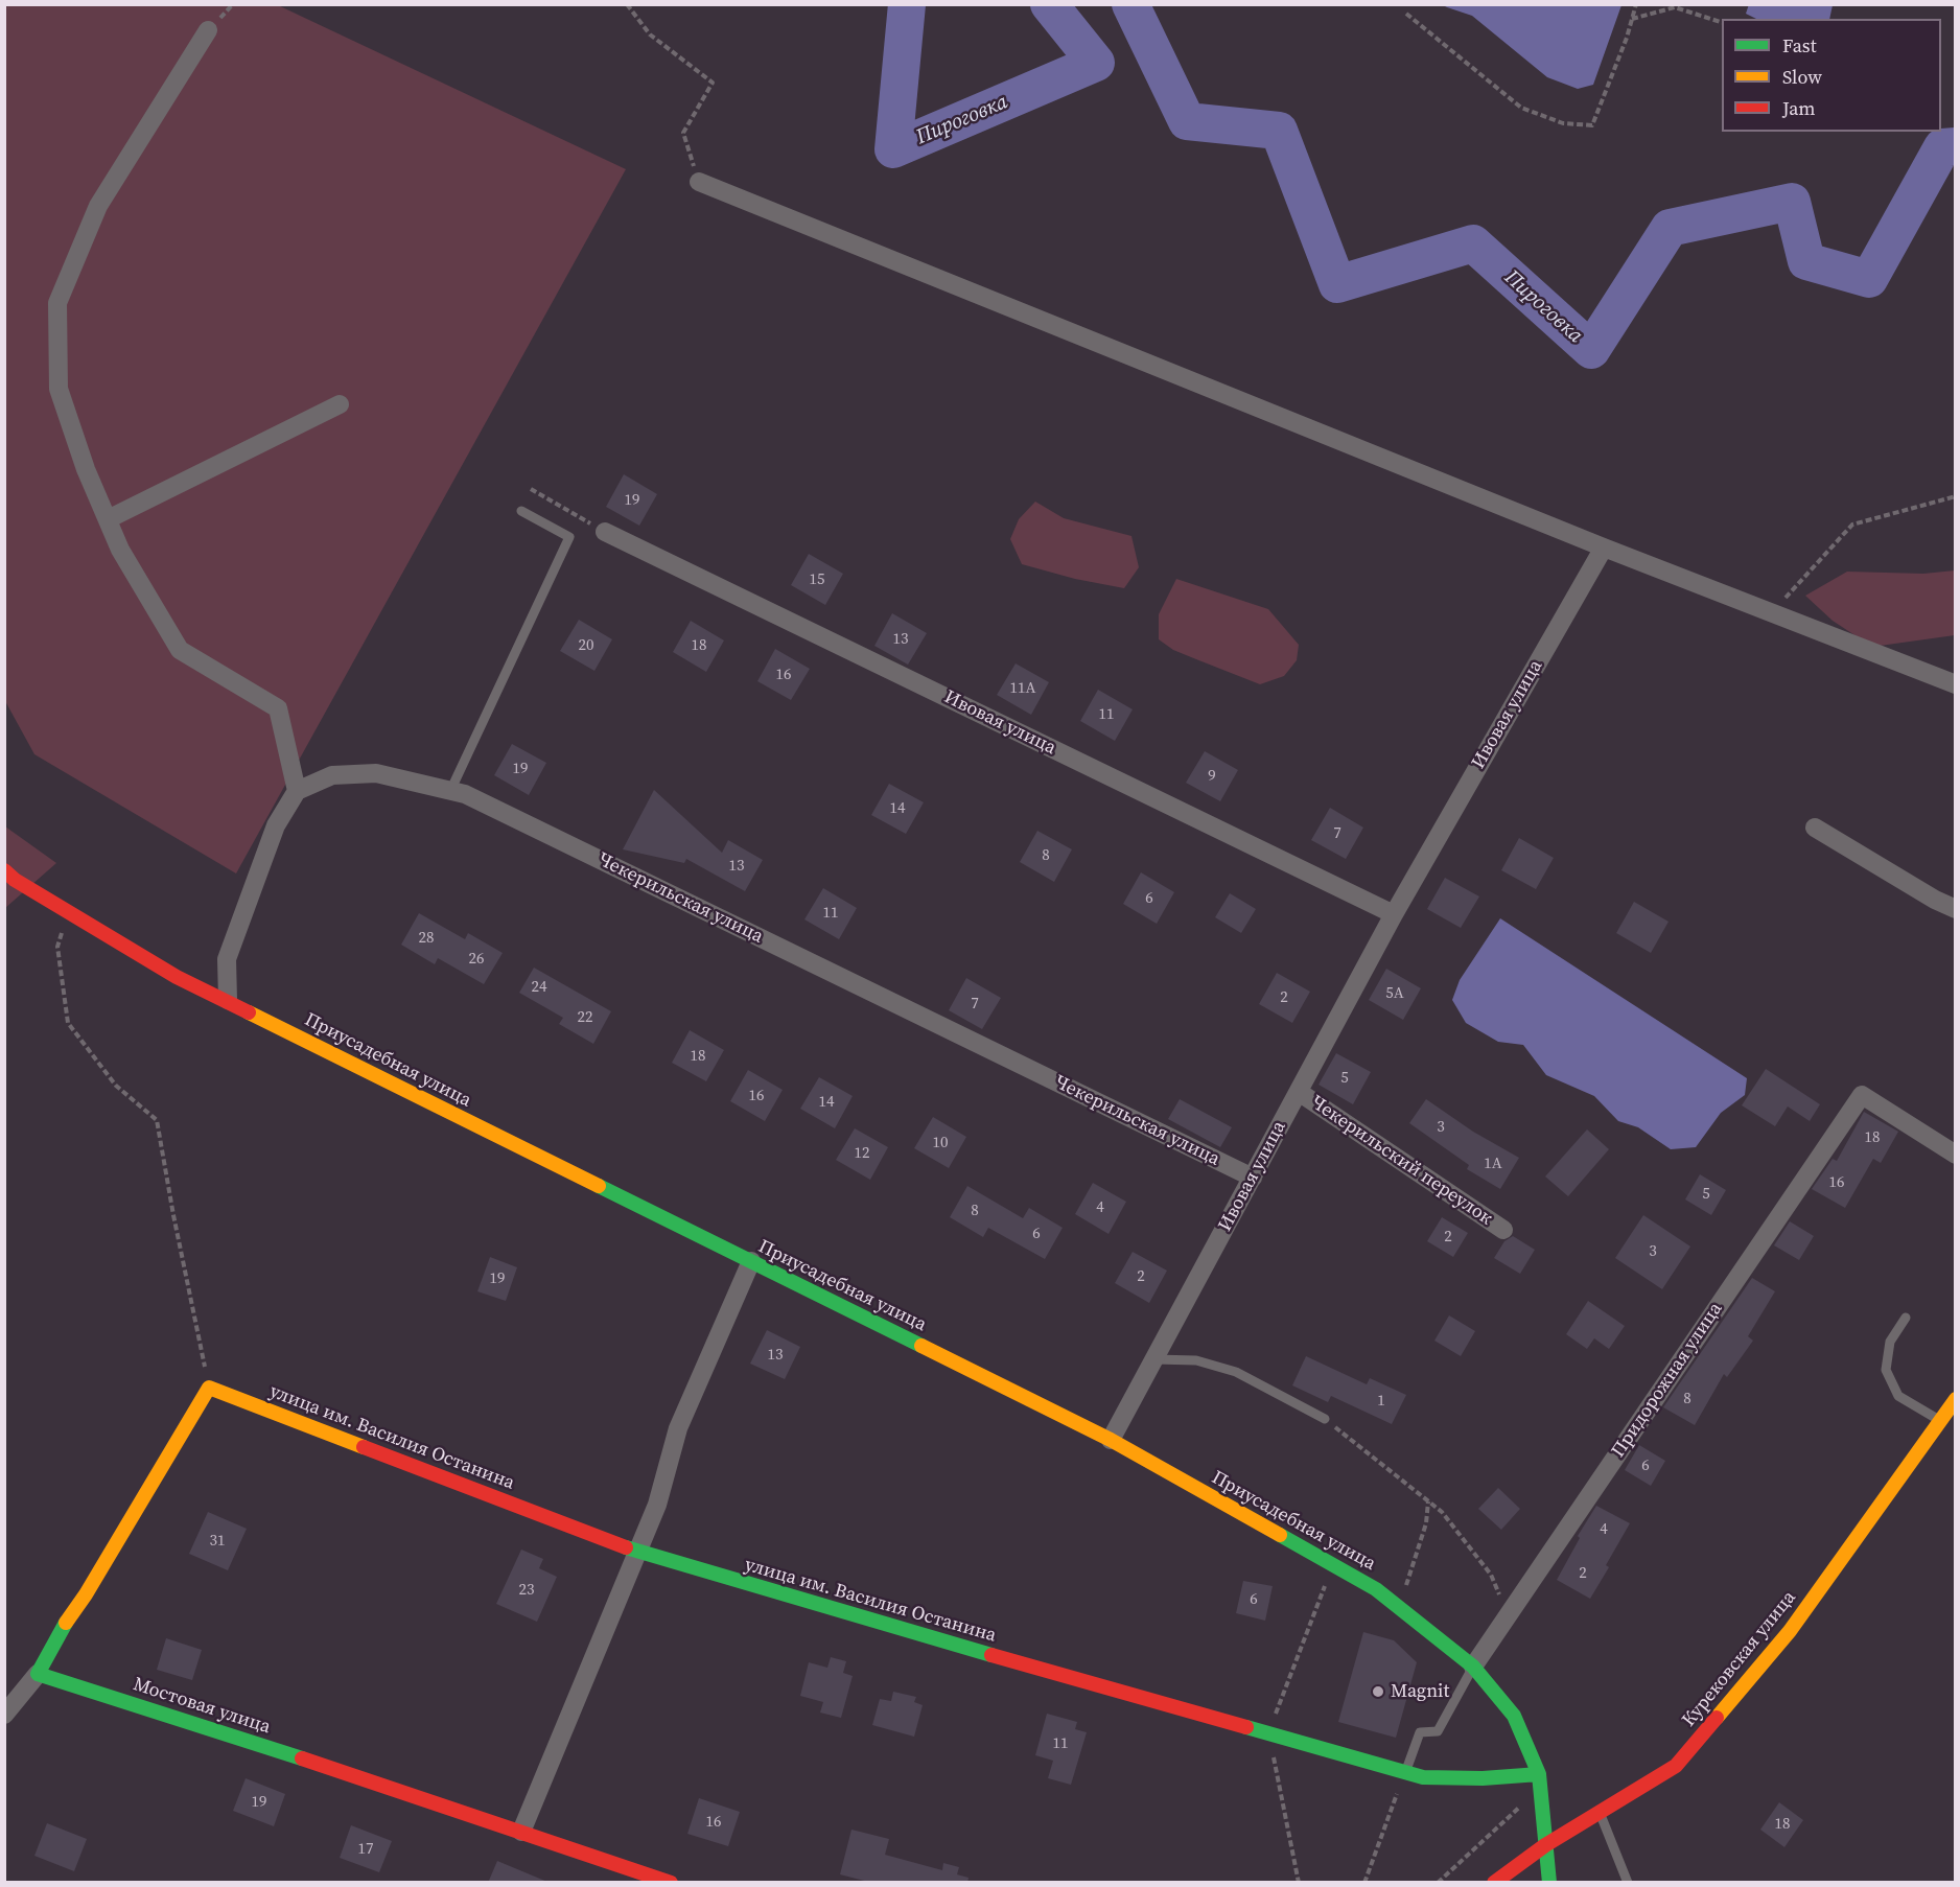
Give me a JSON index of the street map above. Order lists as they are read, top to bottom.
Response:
{
  "streets": {
    "street": [
      "Ивовая улица",
      "Чекерильская улица",
      "Приусадебная улица",
      "Чекерильский переулок",
      "Придорожная улица",
      "улица им. Василия Останина",
      "Курековская улица",
      "Мостовая улица"
    ]
  },
  "crossings": [
    ["Ивовая улица", "Чекерильская улица"],
    ["Ивовая улица", "Приусадебная улица"],
    ["Ивовая улица", "Чекерильский переулок"],
    ["Приусадебная улица", "Придорожная улица"],
    ["Приусадебная улица", "улица им. Василия Останина"],
    ["Приусадебная улица", "Курековская улица"]
  ],
  "water": ["Пироговка"],
  "places": ["Magnit"],
  "house_numbers": [
    "19",
    "15",
    "13",
    "20",
    "18",
    "16",
    "11А",
    "11",
    "19",
    "9",
    "14",
    "7",
    "8",
    "13",
    "6",
    "11",
    "28",
    "26",
    "24",
    "5А",
    "2",
    "7",
    "22",
    "18",
    "5",
    "16",
    "14",
    "3",
    "18",
    "10",
    "12",
    "1А",
    "16",
    "5",
    "4",
    "8",
    "6",
    "2",
    "3",
    "2",
    "19",
    "13",
    "8",
    "1",
    "6",
    "4",
    "31",
    "2",
    "23",
    "6",
    "11",
    "19",
    "16",
    "18",
    "17"
  ],
  "legend": ["Fast", "Slow", "Jam"]
}
